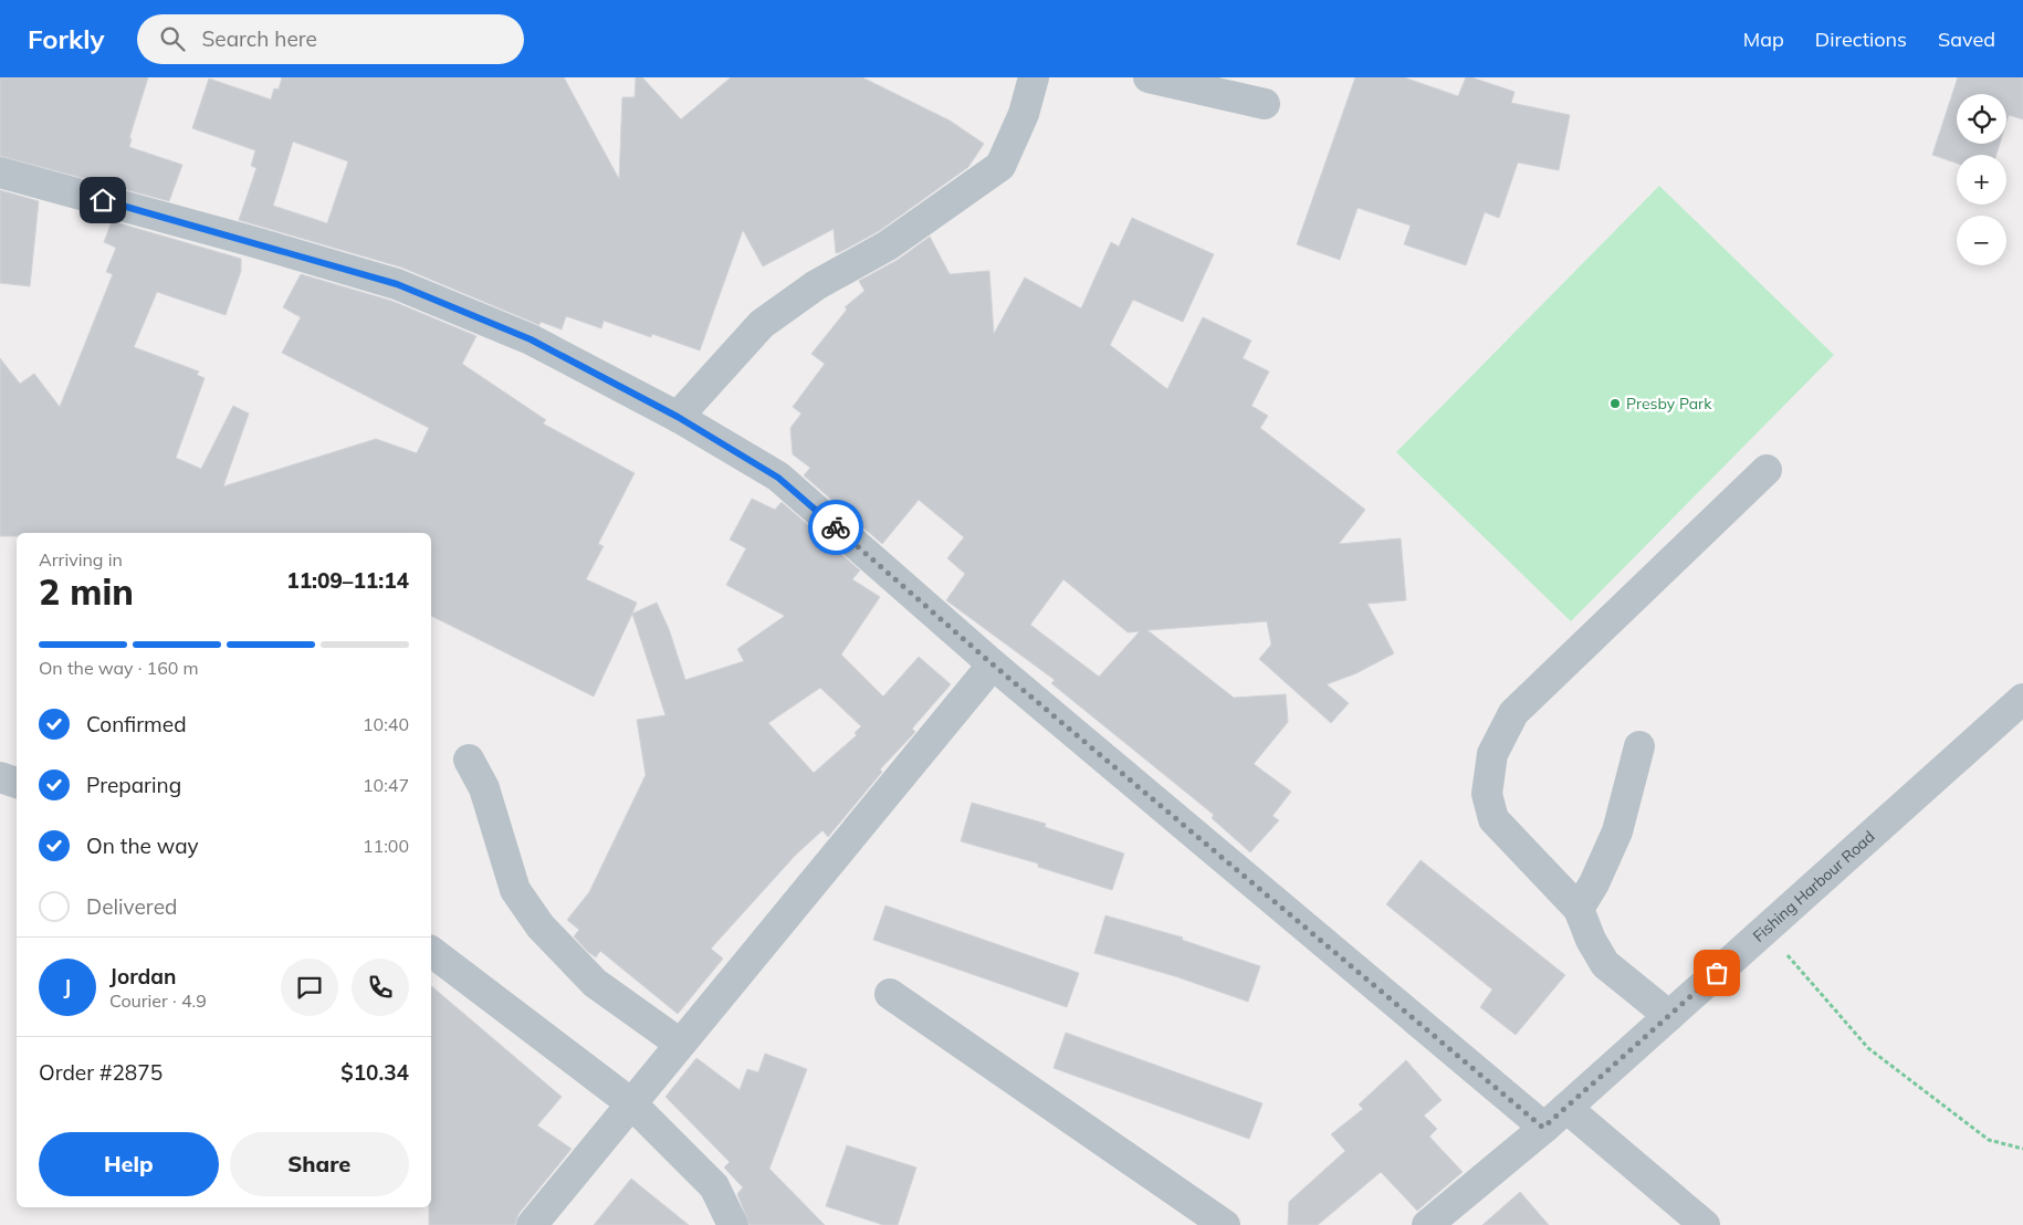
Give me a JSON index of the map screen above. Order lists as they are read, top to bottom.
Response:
{
  "streets": {
    "street": ["Fishing Harbour Road"]
  },
  "places": ["Presby Park"],
  "page": {
    "header": "Forkly",
    "search": "Search here",
    "nav": ["Map", "Directions", "Saved"],
    "map_buttons": ["+", "−"],
    "heading": ["2 min", "Arriving in", "11:09–11:14"],
    "panel": [
      "Jordan",
      "Courier · 4.9",
      "Order #2875",
      "$10.34"
    ],
    "bar": "On the way · 160 m",
    "list": [
      ["Confirmed", "10:40"],
      ["Preparing", "10:47"],
      ["On the way", "11:00"],
      "Delivered"
    ],
    "round": "J",
    "buttons": ["Help", "Share"]
  }
}
